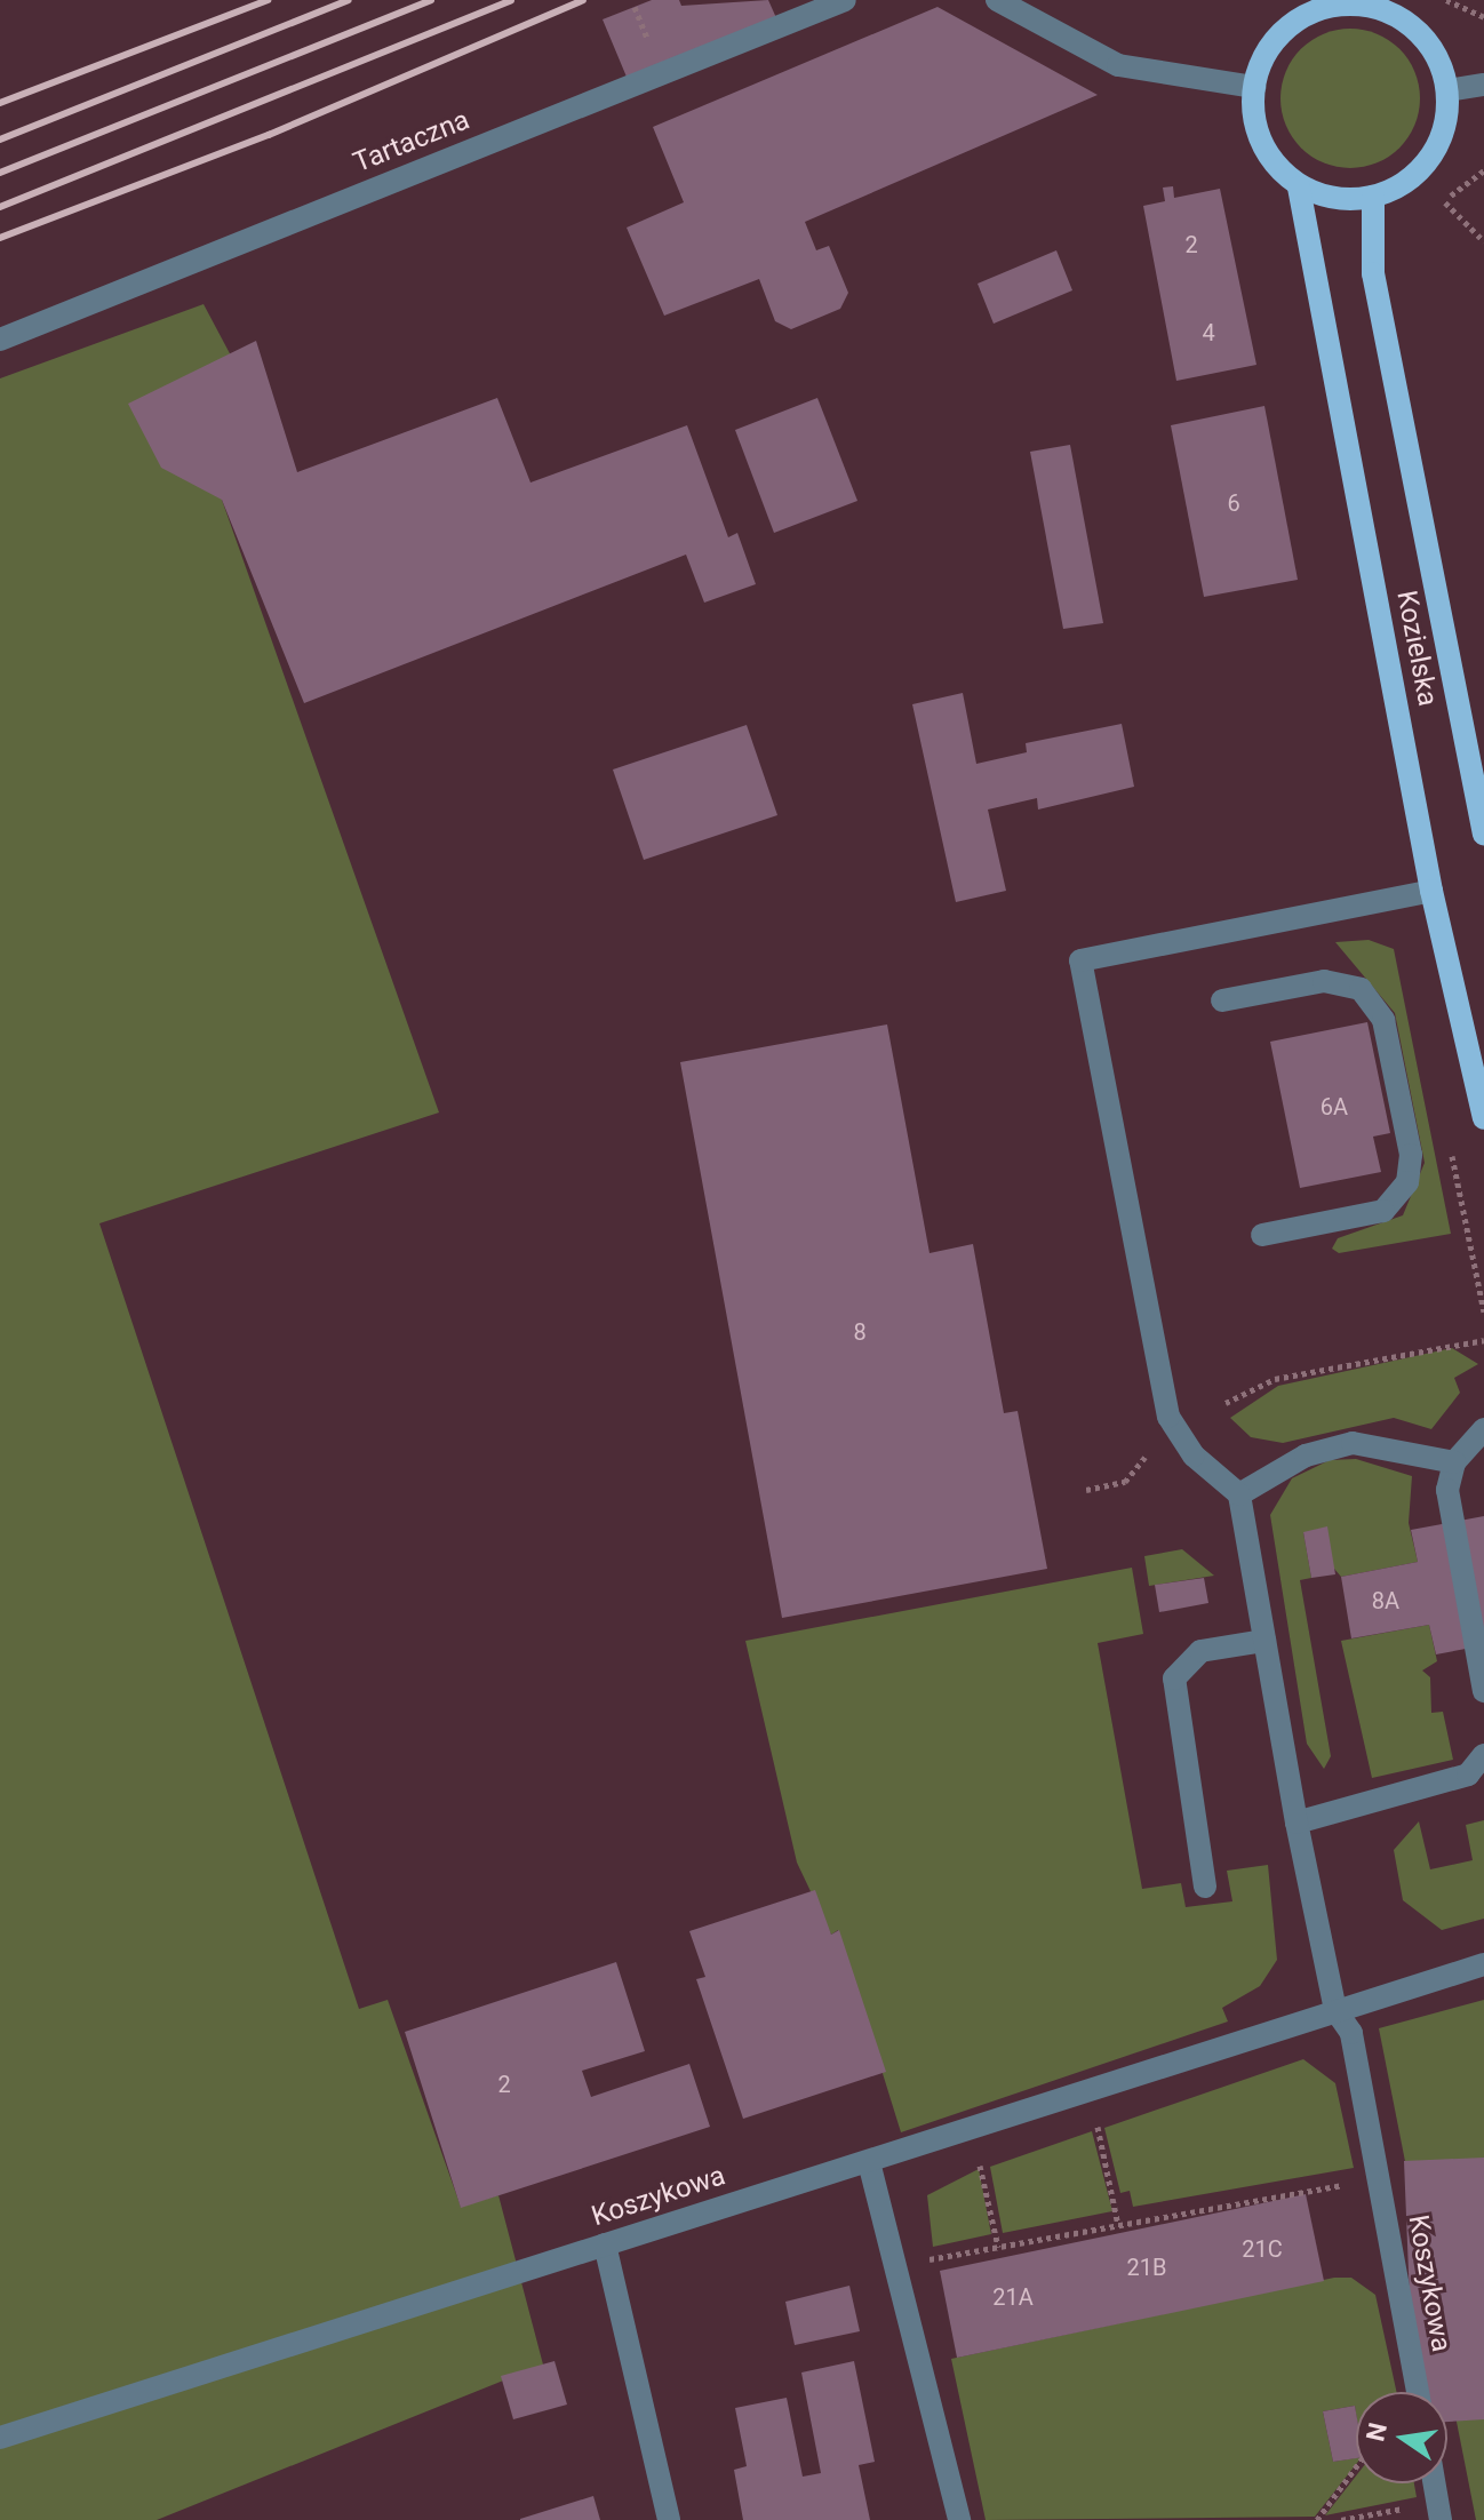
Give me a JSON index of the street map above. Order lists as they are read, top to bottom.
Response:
{
  "streets": {
    "main road": ["Kozielska"],
    "street": ["Tartaczna", "Koszykowa"]
  },
  "house_numbers": [
    "2",
    "4",
    "6",
    "6A",
    "8",
    "8A",
    "2",
    "21C",
    "21B",
    "21A"
  ],
  "north": "left"
}
